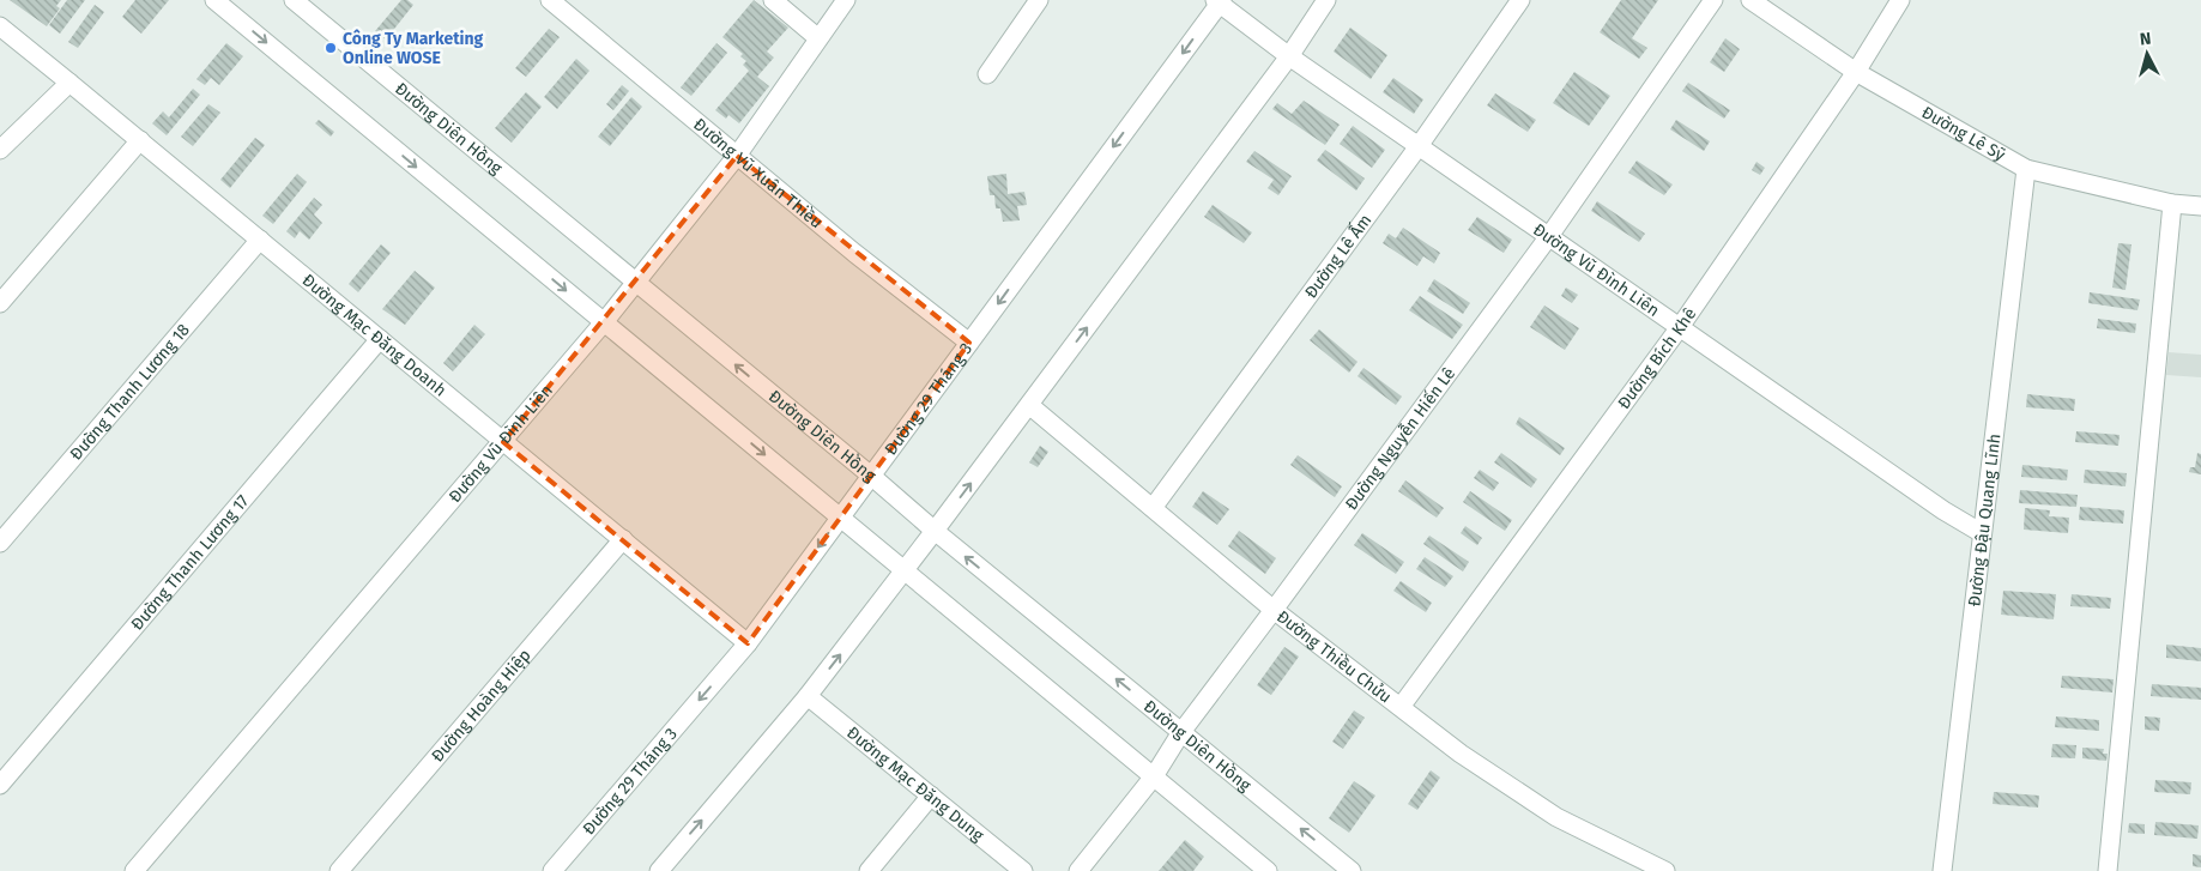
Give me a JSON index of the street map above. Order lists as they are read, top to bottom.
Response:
{
  "streets": {
    "street": [
      "Đường Diên Hồng",
      "Đường Lê Sỹ",
      "Đường Vũ Xuân Thiều",
      "Đường Lê Ấm",
      "Đường Vũ Đình Liên",
      "Đường Mạc Đăng Doanh",
      "Đường Bích Khê",
      "Đường Thanh Lương 18",
      "Đường 29 Tháng 3",
      "Đường Nguyễn Hiến Lê",
      "Đường Đậu Quang Lĩnh",
      "Đường Thanh Lương 17",
      "Đường Thiều Chửu",
      "Đường Hoàng Hiệp",
      "Đường Mạc Đăng Dung"
    ]
  },
  "crossings": [
    ["Đường Diên Hồng", "Đường Vũ Đình Liên"],
    ["Đường Diên Hồng", "Đường 29 Tháng 3"],
    ["Đường Diên Hồng", "Đường Nguyễn Hiến Lê"],
    ["Đường Lê Sỹ", "Đường Bích Khê"],
    ["Đường Lê Sỹ", "Đường Đậu Quang Lĩnh"],
    ["Đường Vũ Xuân Thiều", "Đường Vũ Đình Liên"],
    ["Đường Vũ Xuân Thiều", "Đường 29 Tháng 3"],
    ["Đường Lê Ấm", "Đường Vũ Đình Liên"],
    ["Đường Lê Ấm", "Đường Thiều Chửu"],
    ["Đường Vũ Đình Liên", "Đường Mạc Đăng Doanh"],
    ["Đường Vũ Đình Liên", "Đường Bích Khê"],
    ["Đường Vũ Đình Liên", "Đường 29 Tháng 3"],
    ["Đường Vũ Đình Liên", "Đường Nguyễn Hiến Lê"],
    ["Đường Vũ Đình Liên", "Đường Đậu Quang Lĩnh"],
    ["Đường Mạc Đăng Doanh", "Đường Thanh Lương 18"],
    ["Đường Mạc Đăng Doanh", "Đường 29 Tháng 3"],
    ["Đường Mạc Đăng Doanh", "Đường Thanh Lương 17"],
    ["Đường Mạc Đăng Doanh", "Đường Hoàng Hiệp"],
    ["Đường Bích Khê", "Đường Thiều Chửu"],
    ["Đường Nguyễn Hiến Lê", "Đường Thiều Chửu"]
  ],
  "places": ["Công Ty Marketing Online WOSE"],
  "north": "top"
}
